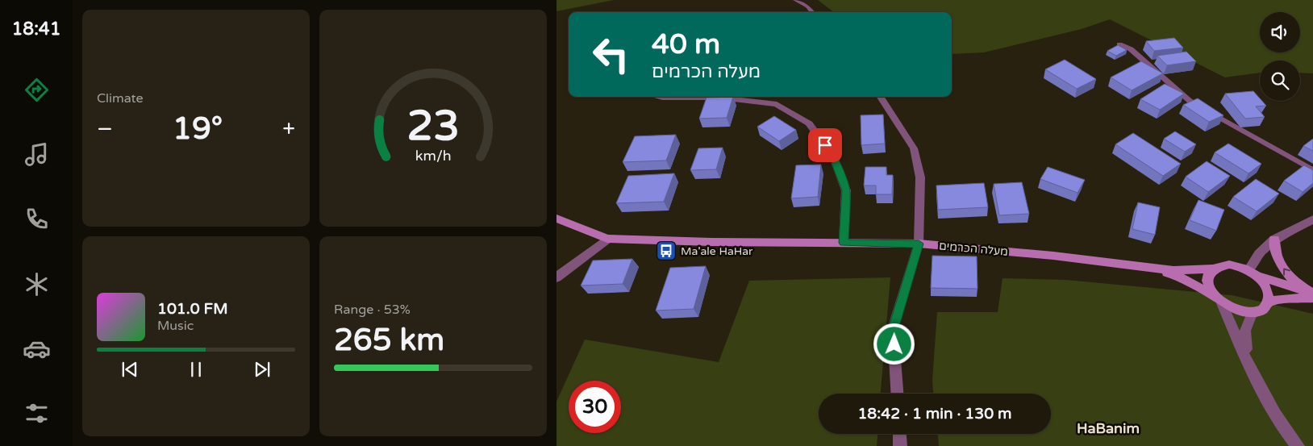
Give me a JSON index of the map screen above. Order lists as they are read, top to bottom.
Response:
{
  "streets": {
    "street": ["מעלה הכרמים"]
  },
  "districts": ["HaBanim"],
  "places": {
    "bus stop": ["Ma'ale HaHar"]
  },
  "page": {
    "tabs": "18:41",
    "tile": [
      "Climate",
      ["Range · 53%", "265 km"]
    ],
    "turn": ["40 m", "מעלה הכרמים"],
    "heat": ["−", "19°", "+"],
    "song": ["101.0 FM", "Music"],
    "limit": "30",
    "trip": "18:42 · 1 min · 130 m",
    "gauge": ["23", "km/h"]
  }
}
